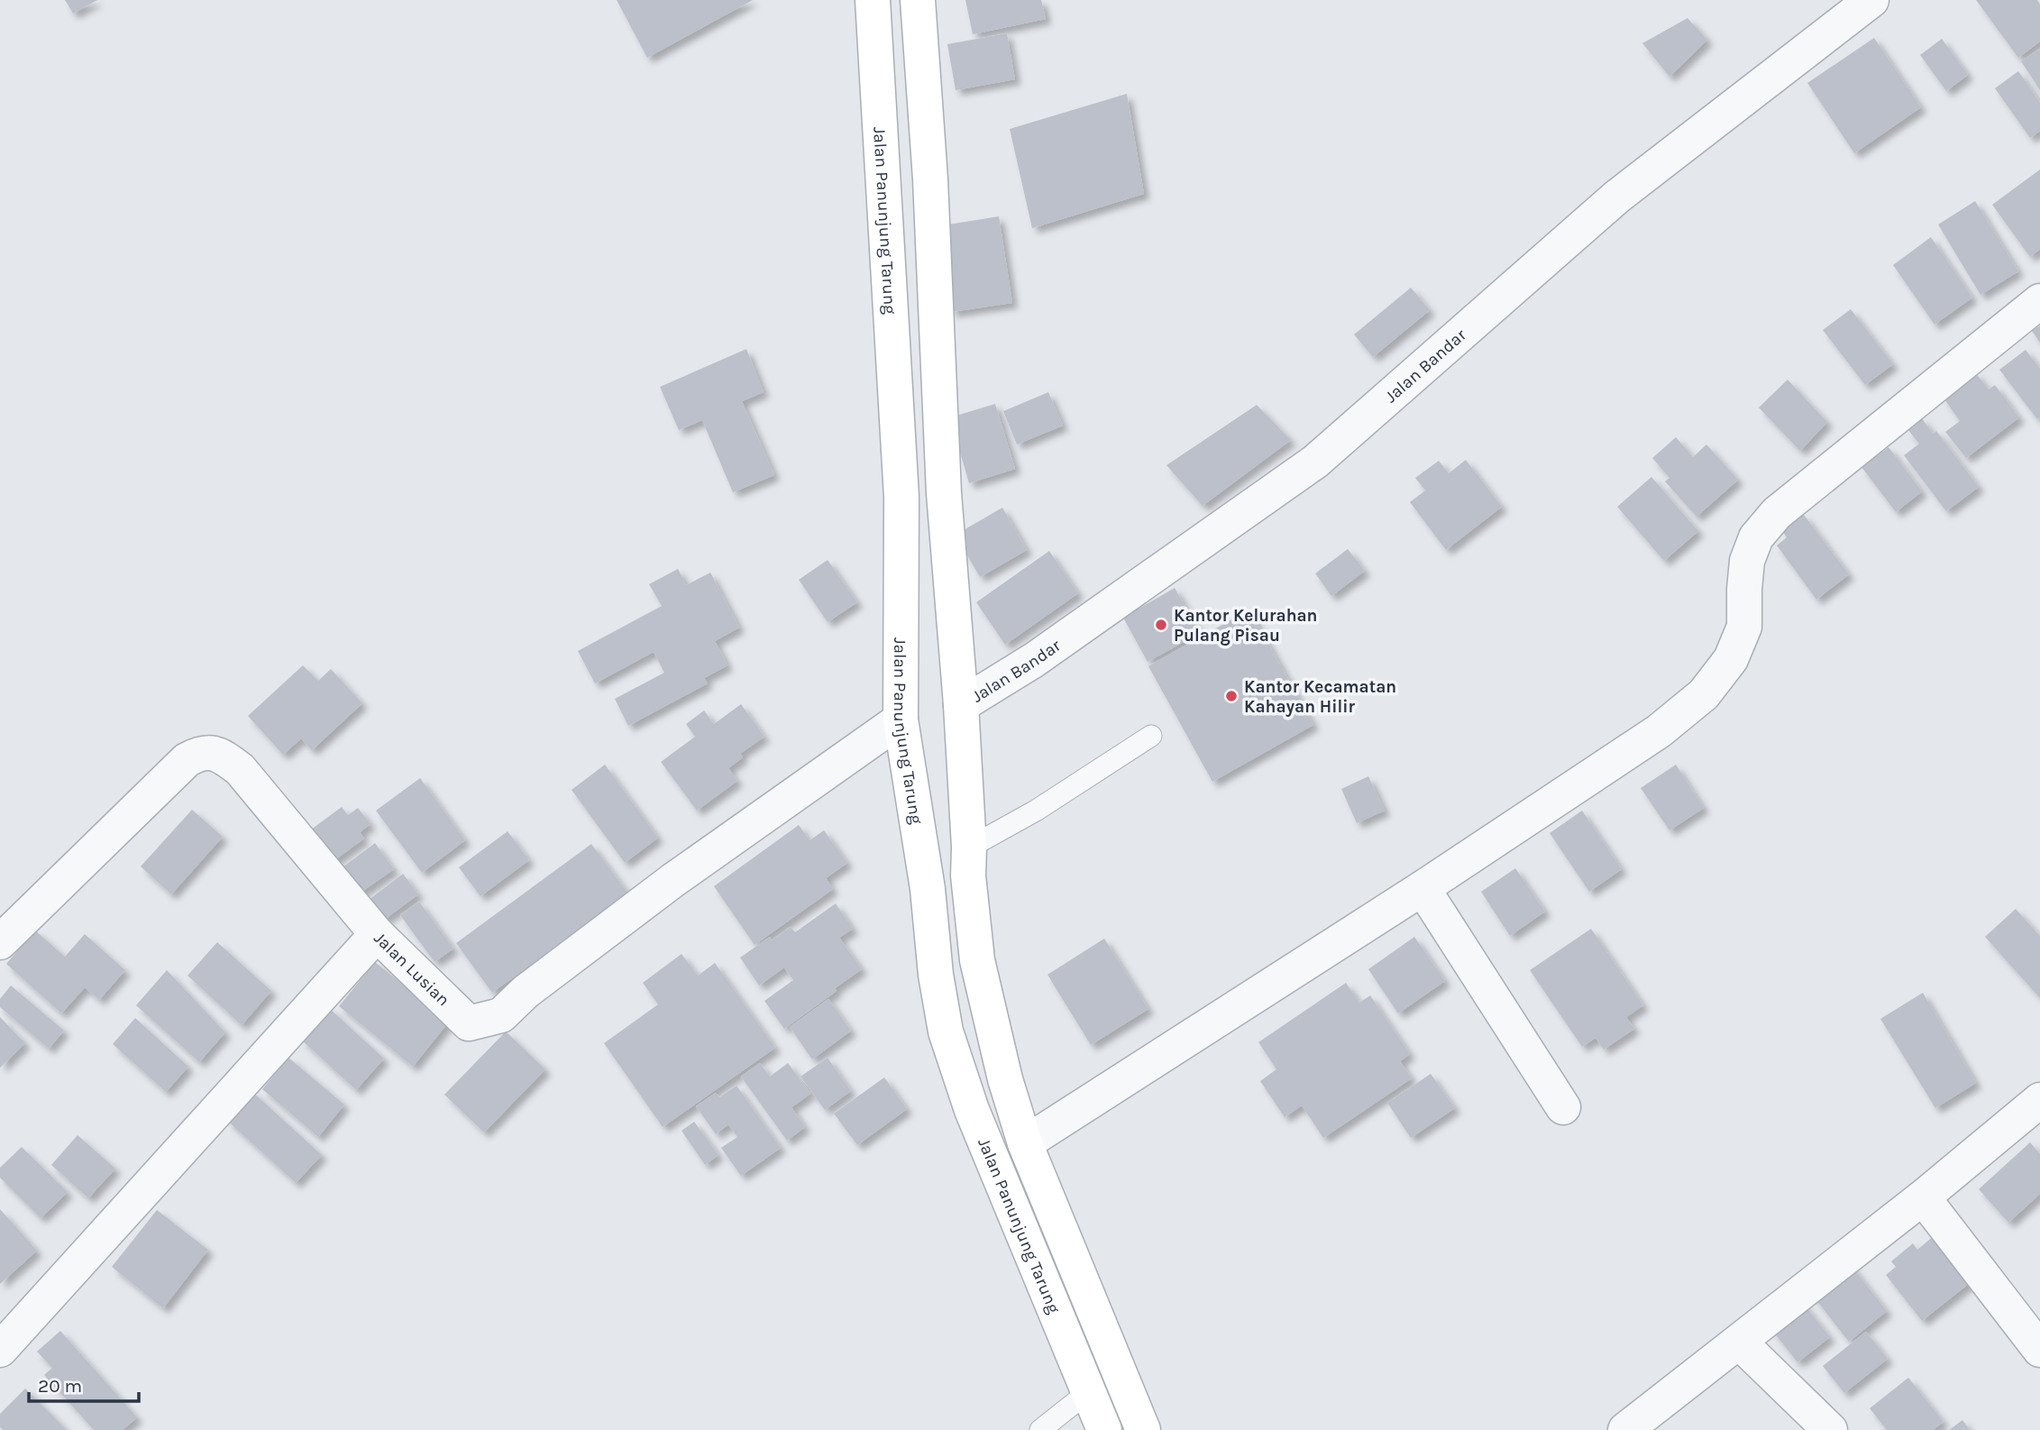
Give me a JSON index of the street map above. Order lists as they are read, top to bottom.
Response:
{
  "streets": {
    "street": ["Jalan Panunjung Tarung", "Jalan Bandar", "Jalan Lusian"]
  },
  "crossings": [
    ["Jalan Panunjung Tarung", "Jalan Bandar"],
    ["Jalan Panunjung Tarung", "Jalan Lusian"]
  ],
  "places": ["Kantor Kelurahan Pulang Pisau", "Kantor Kecamatan Kahayan Hilir"],
  "scale_bar": "20 m"
}
